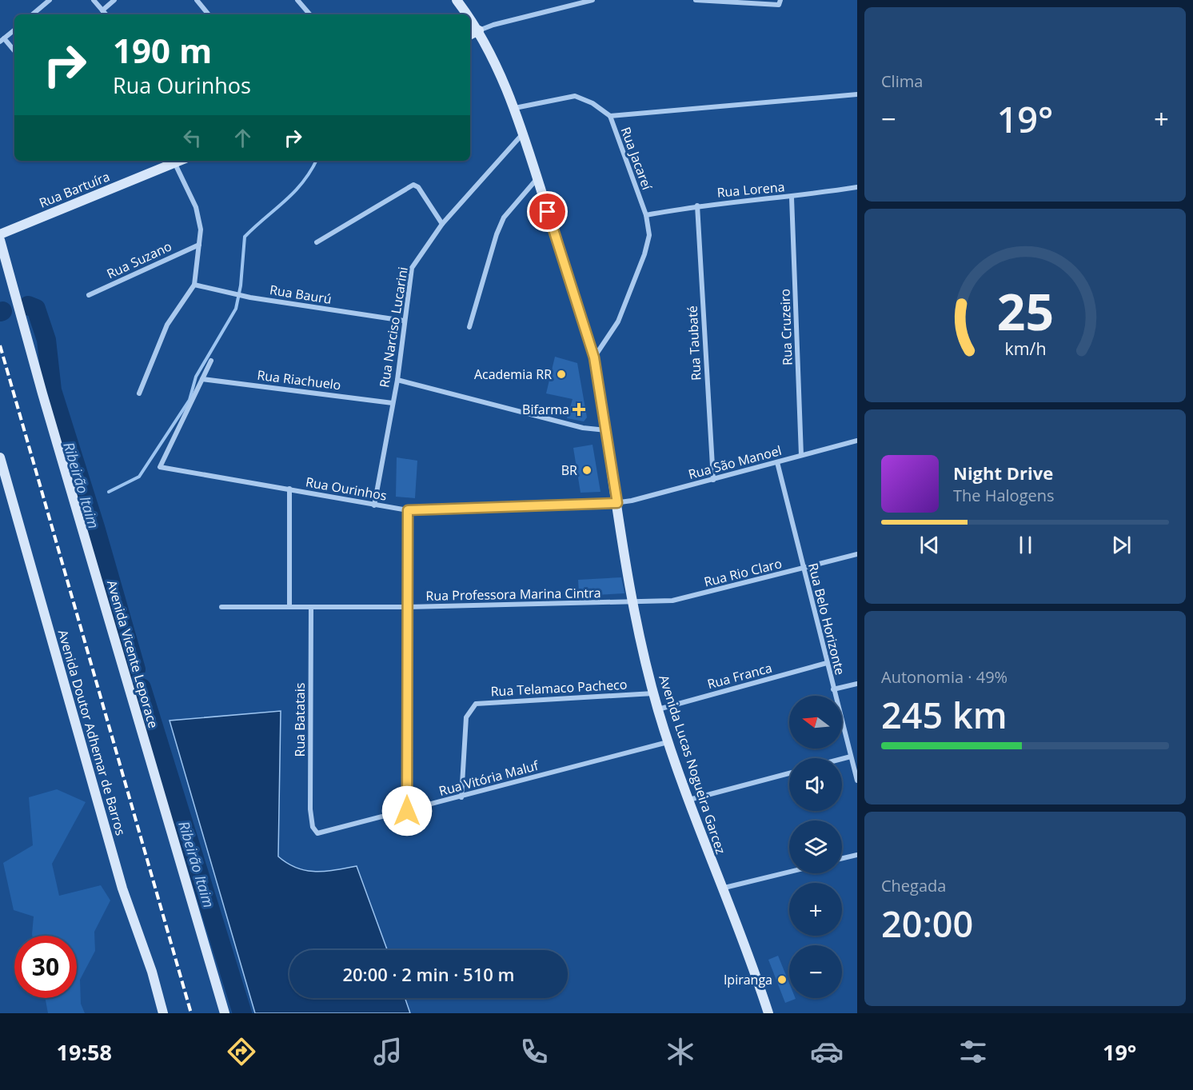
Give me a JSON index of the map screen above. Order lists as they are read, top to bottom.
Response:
{
  "streets": {
    "main road": [
      "Rua Bartuíra",
      "Avenida Vicente Leporace",
      "Avenida Doutor Adhemar de Barros",
      "Avenida Lucas Nogueira Garcez"
    ],
    "street": [
      "Rua Jacareí",
      "Rua Lorena",
      "Rua Suzano",
      "Rua Baurú",
      "Rua Narciso Lucarini",
      "Rua Cruzeiro",
      "Rua Taubaté",
      "Rua Riachuelo",
      "Rua São Manoel",
      "Rua Ourinhos",
      "Rua Rio Claro",
      "Rua Professora Marina Cintra",
      "Rua Belo Horizonte",
      "Rua Franca",
      "Rua Telamaco Pacheco",
      "Rua Batatais",
      "Rua Vitória Maluf"
    ]
  },
  "crossings": [
    ["Rua Jacareí", "Rua Lorena"],
    ["Rua Jacareí", "Avenida Lucas Nogueira Garcez"],
    ["Rua Lorena", "Rua Cruzeiro"],
    ["Rua Lorena", "Rua Taubaté"],
    ["Rua Baurú", "Rua Narciso Lucarini"],
    ["Rua Narciso Lucarini", "Rua Riachuelo"],
    ["Rua Narciso Lucarini", "Rua Ourinhos"],
    ["Rua Narciso Lucarini", "Avenida Lucas Nogueira Garcez"],
    ["Rua Cruzeiro", "Rua São Manoel"],
    ["Rua Taubaté", "Rua São Manoel"],
    ["Rua Riachuelo", "Rua Ourinhos"],
    ["Rua São Manoel", "Rua Ourinhos"],
    ["Rua São Manoel", "Rua Belo Horizonte"],
    ["Rua São Manoel", "Avenida Lucas Nogueira Garcez"],
    ["Rua Ourinhos", "Avenida Lucas Nogueira Garcez"],
    ["Rua Rio Claro", "Rua Professora Marina Cintra"],
    ["Rua Rio Claro", "Rua Belo Horizonte"],
    ["Rua Rio Claro", "Avenida Lucas Nogueira Garcez"],
    ["Rua Professora Marina Cintra", "Rua Batatais"],
    ["Rua Professora Marina Cintra", "Avenida Lucas Nogueira Garcez"],
    ["Rua Belo Horizonte", "Rua Franca"],
    ["Rua Franca", "Avenida Lucas Nogueira Garcez"],
    ["Rua Telamaco Pacheco", "Avenida Lucas Nogueira Garcez"],
    ["Rua Telamaco Pacheco", "Rua Vitória Maluf"],
    ["Rua Batatais", "Rua Vitória Maluf"],
    ["Avenida Lucas Nogueira Garcez", "Rua Vitória Maluf"]
  ],
  "water": ["Ribeirão Itaim"],
  "places": {
    "other": ["Academia RR", "BR", "Ipiranga"],
    "health": ["Bifarma"]
  },
  "north": "left",
  "page": {
    "tile": [
      "Clima",
      ["Autonomia · 49%", "245 km"],
      ["Chegada", "20:00"]
    ],
    "turn": ["190 m", "Rua Ourinhos"],
    "heat": ["−", "19°", "+"],
    "song": ["Night Drive", "The Halogens"],
    "map_buttons": ["+", "−"],
    "limit": "30",
    "trip": "20:00 · 2 min · 510 m",
    "tabs": ["19:58", "19°"],
    "gauge": ["25", "km/h"]
  }
}
